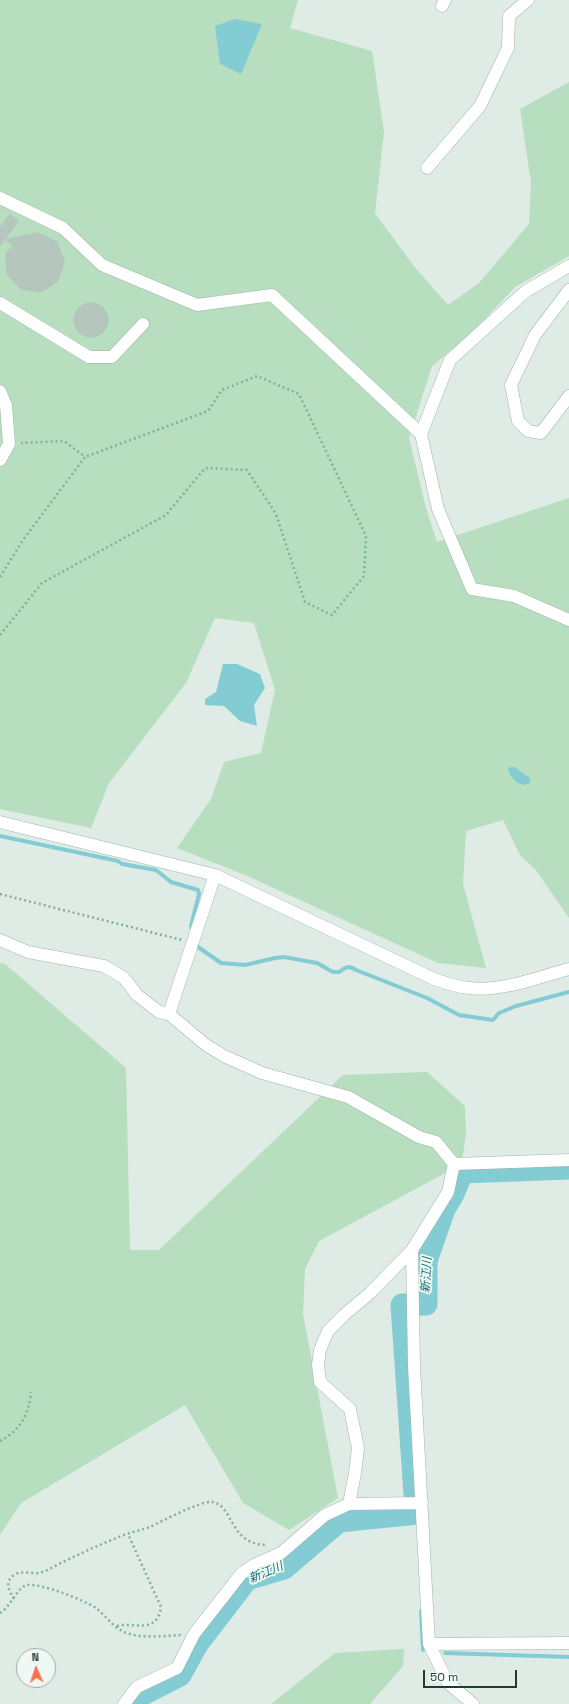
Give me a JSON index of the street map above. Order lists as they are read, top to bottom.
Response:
{
  "water": ["新江川"],
  "scale_bar": "50 m",
  "north": "top"
}
